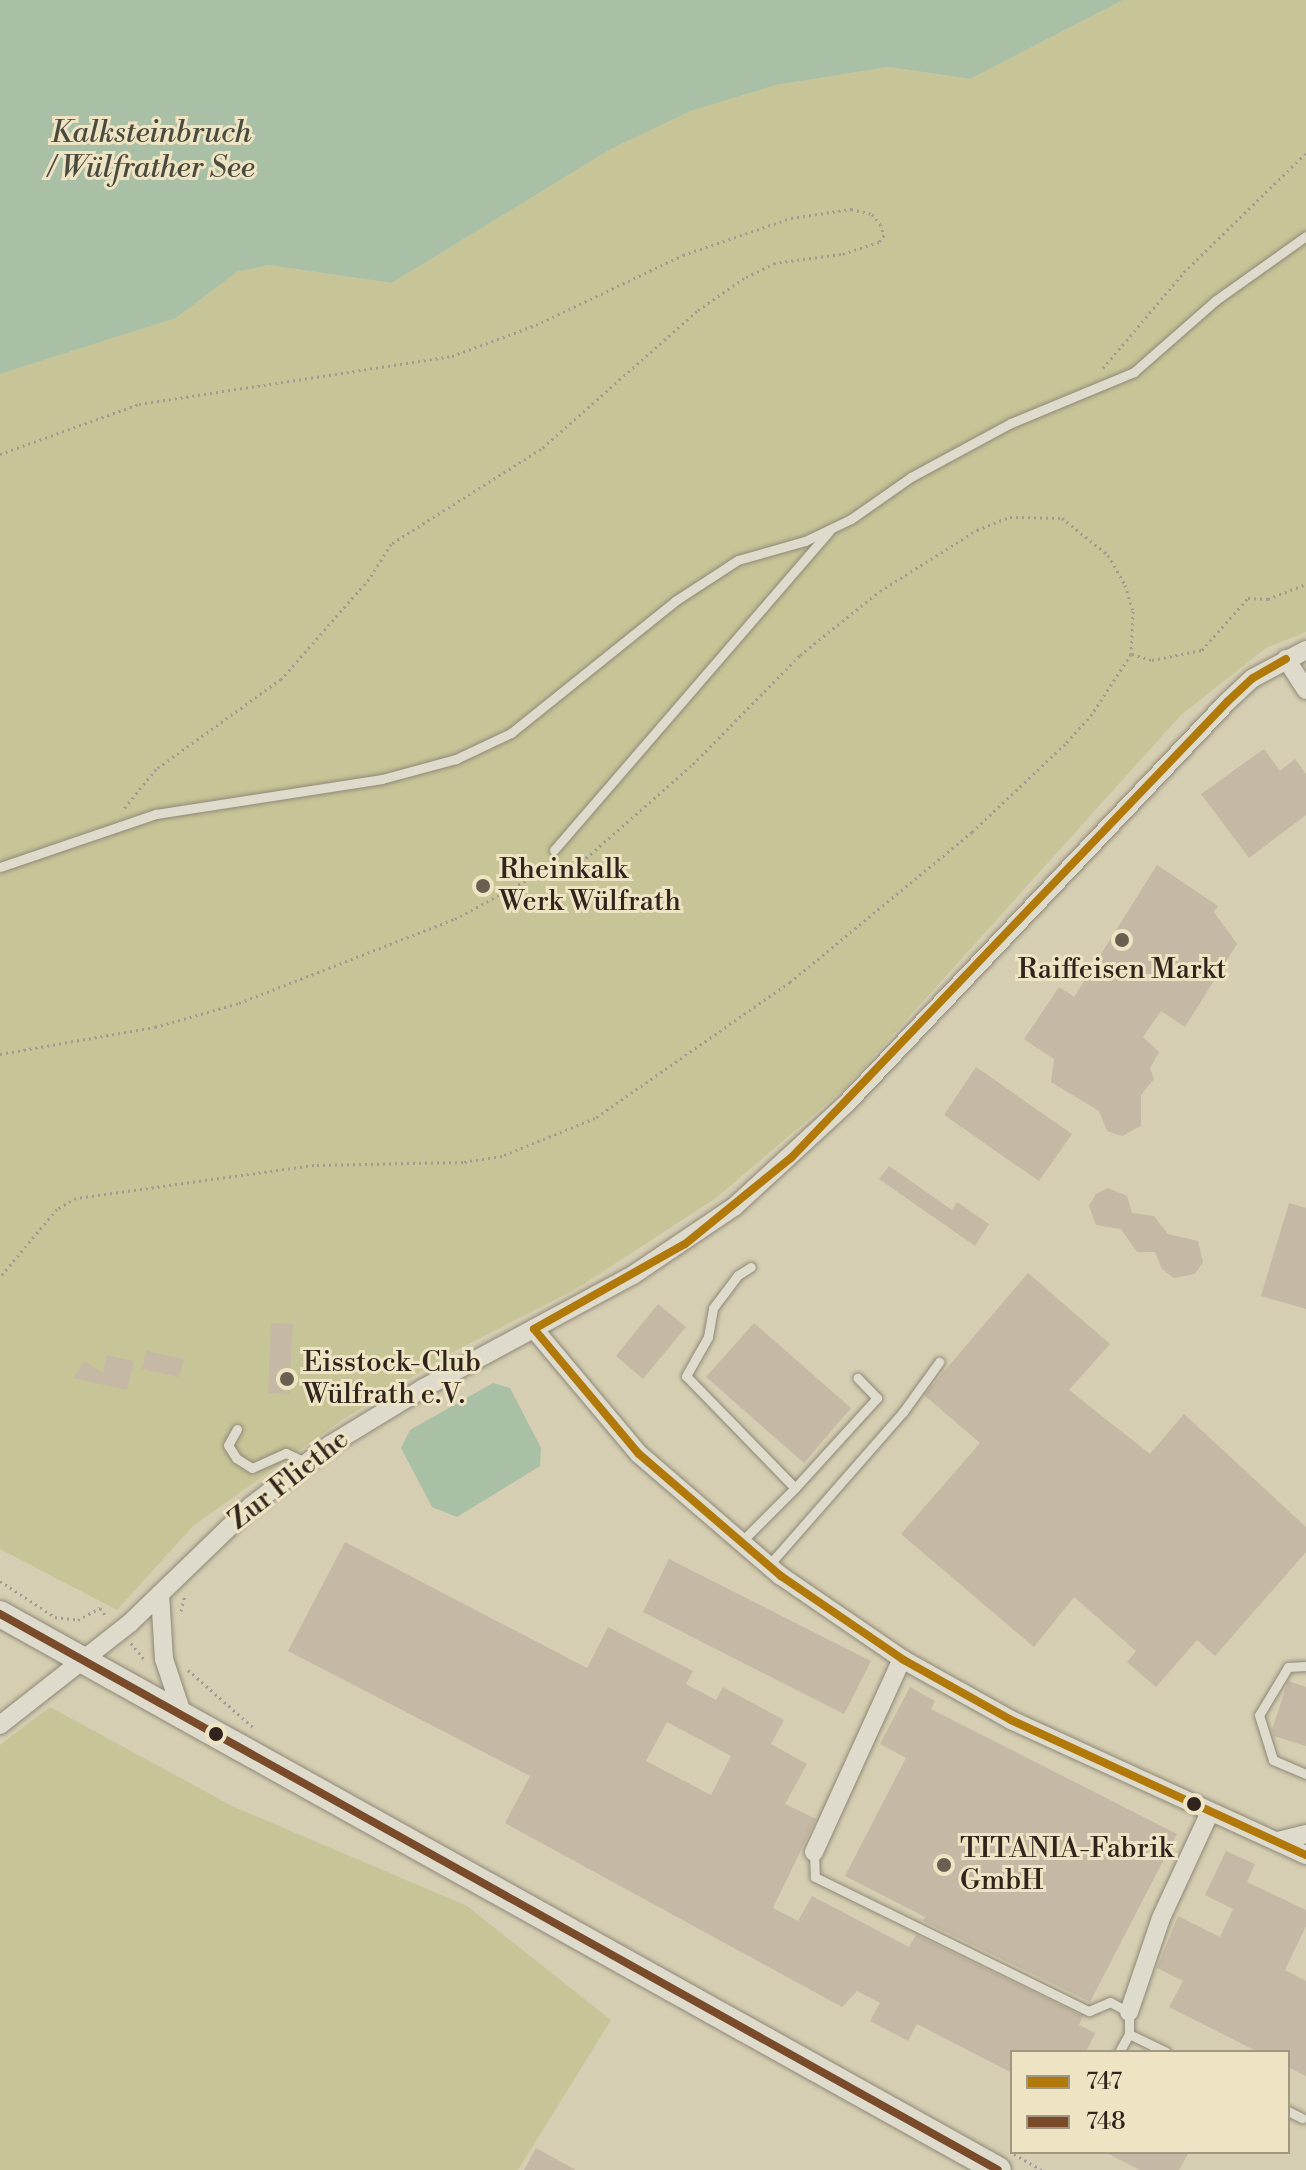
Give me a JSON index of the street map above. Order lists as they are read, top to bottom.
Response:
{
  "streets": {
    "street": ["Zur Fliethe"]
  },
  "water": ["Kalksteinbruch / Wülfrather See"],
  "places": [
    "Rheinkalk Werk Wülfrath",
    "Raiffeisen Markt",
    "Eisstock-Club Wülfrath e.V.",
    "TITANIA-Fabrik GmbH"
  ],
  "lines": ["transit line 747", "transit line 748"],
  "legend": ["747", "748"]
}
